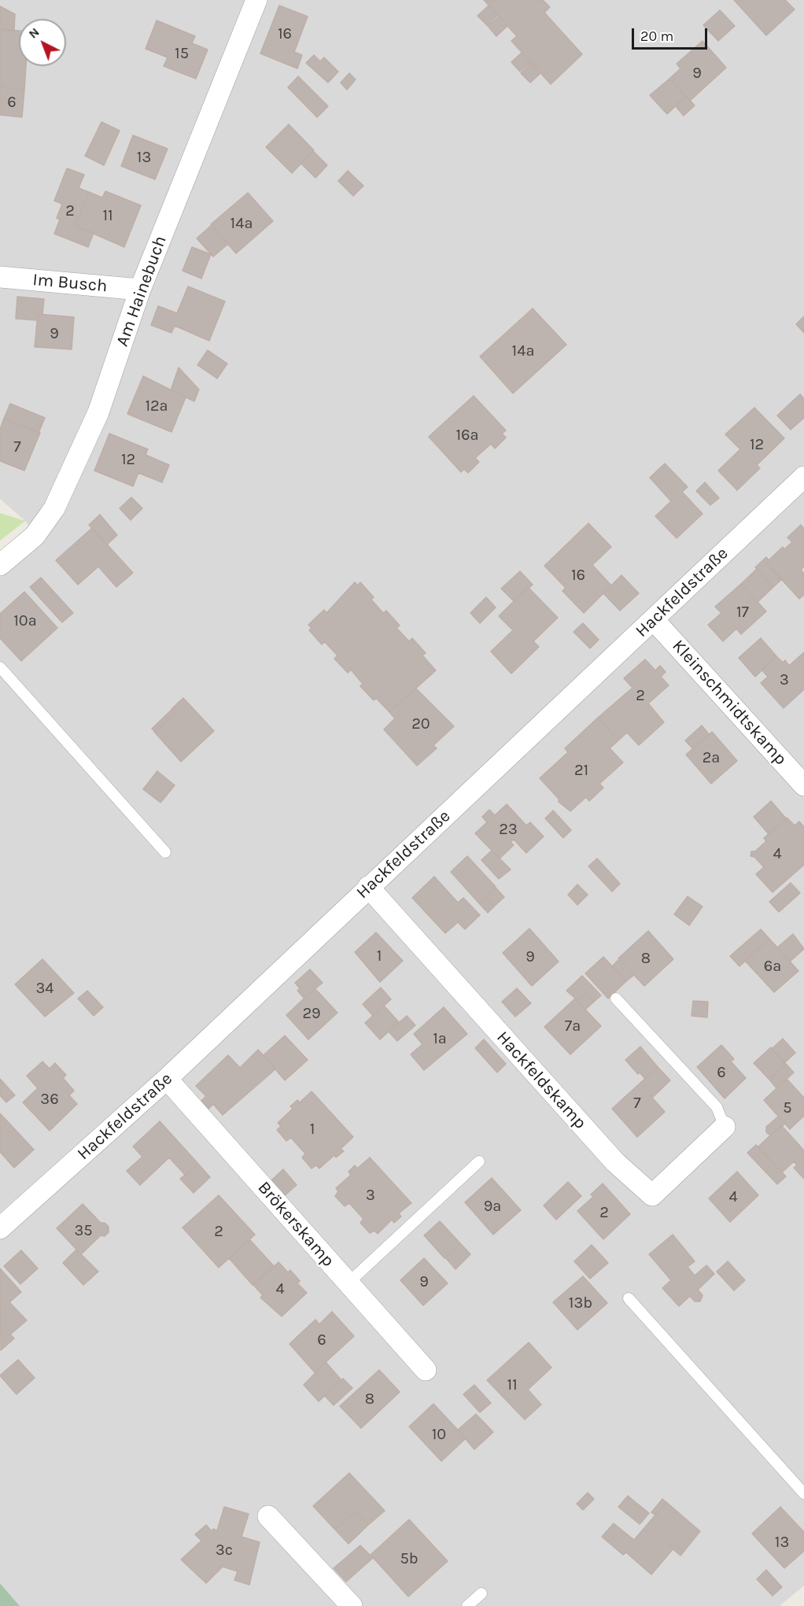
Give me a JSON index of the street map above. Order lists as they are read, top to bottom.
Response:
{
  "streets": {
    "street": [
      "Im Busch",
      "Am Hainebuch",
      "Hackfeldstraße",
      "Kleinschmidtskamp",
      "Hackfeldskamp",
      "Brökerskamp"
    ]
  },
  "crossings": [
    ["Im Busch", "Am Hainebuch"],
    ["Hackfeldstraße", "Kleinschmidtskamp"],
    ["Hackfeldstraße", "Hackfeldskamp"],
    ["Hackfeldstraße", "Brökerskamp"]
  ],
  "house_numbers": [
    "16",
    "15",
    "9",
    "6",
    "13",
    "2",
    "11",
    "14a",
    "9",
    "14a",
    "12a",
    "16a",
    "12",
    "7",
    "12",
    "16",
    "17",
    "10a",
    "3",
    "2",
    "20",
    "2a",
    "21",
    "23",
    "4",
    "1",
    "9",
    "8",
    "6a",
    "34",
    "29",
    "7a",
    "1a",
    "6",
    "36",
    "7",
    "5",
    "1",
    "3",
    "4",
    "9a",
    "2",
    "35",
    "2",
    "9",
    "4",
    "13b",
    "6",
    "11",
    "8",
    "10",
    "13",
    "3c",
    "5b"
  ],
  "scale_bar": "20 m",
  "north": "top left"
}
